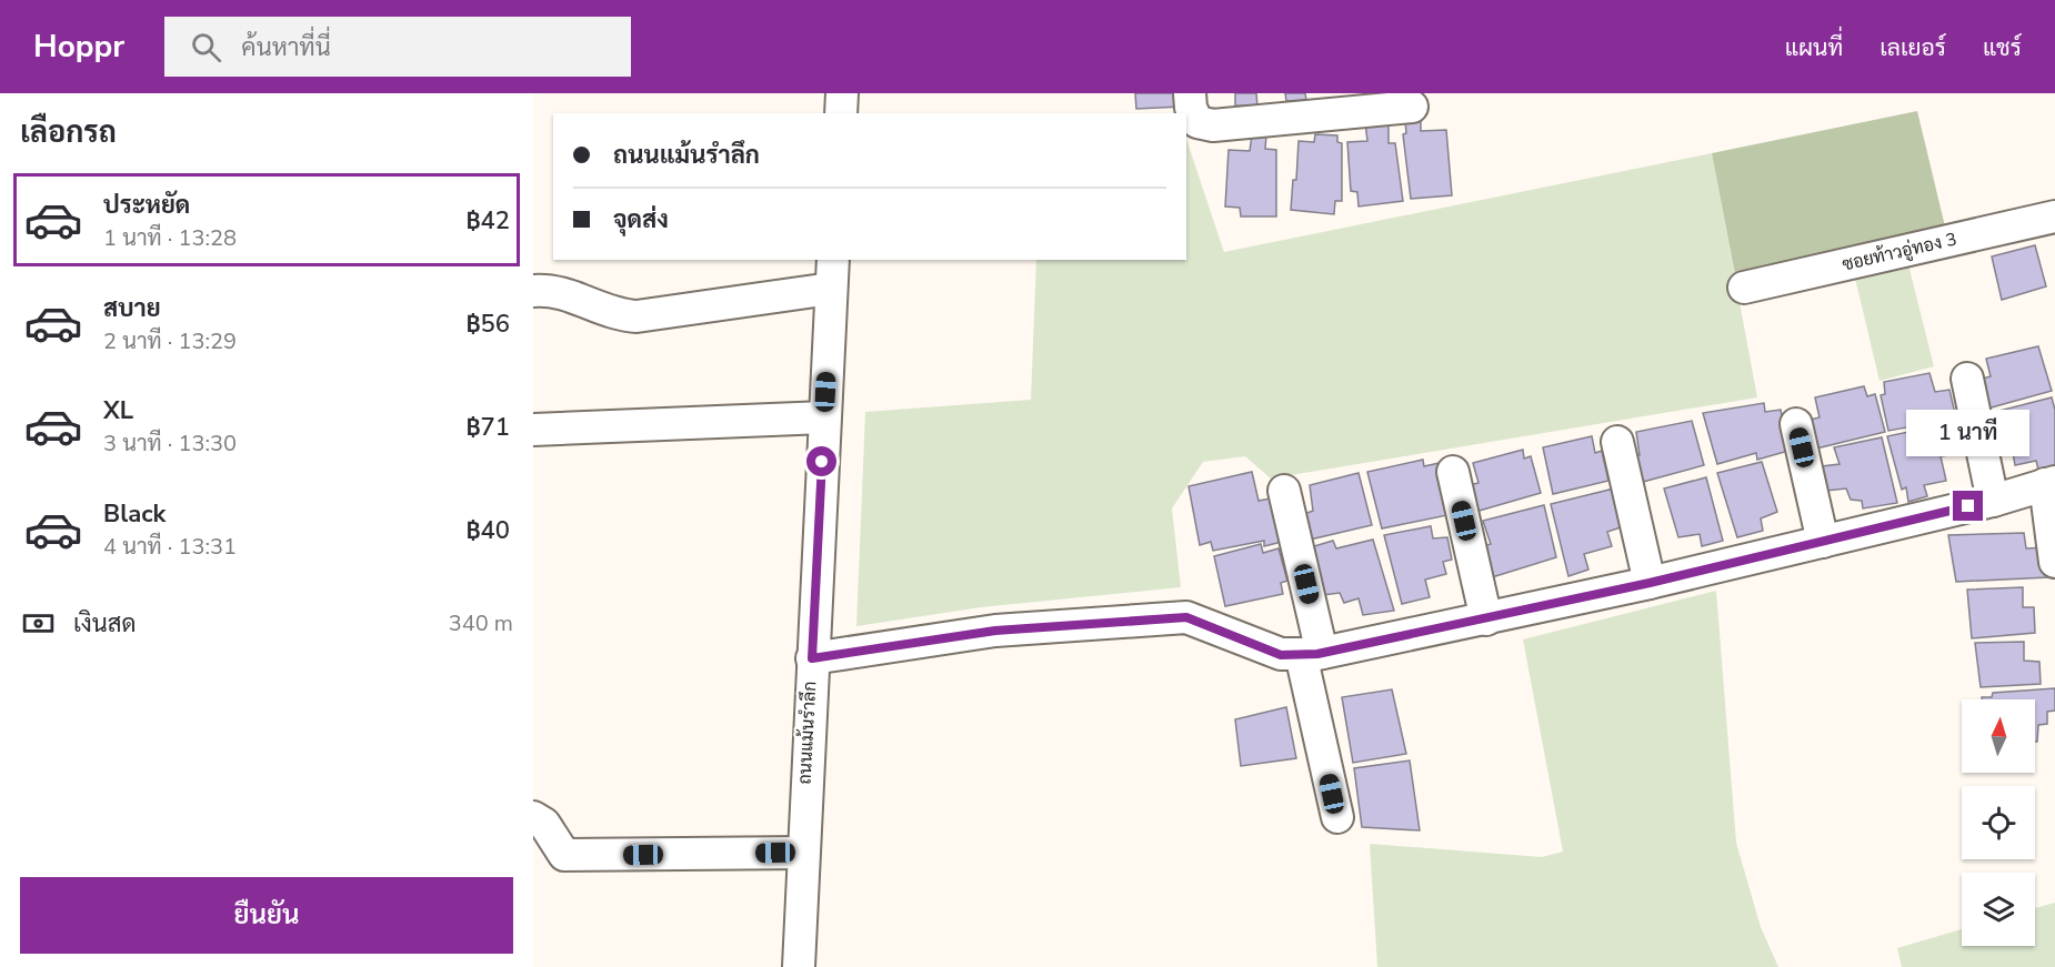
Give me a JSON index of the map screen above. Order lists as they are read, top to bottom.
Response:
{
  "streets": {
    "street": ["ซอยท้าวอู่ทอง 3", "ถนนแม้นรำลึก"]
  },
  "north": "top",
  "page": {
    "header": "Hoppr",
    "search": "ค้นหาที่นี่",
    "nav": ["แผนที่", "เลเยอร์", "แชร์"],
    "heading": "เลือกรถ",
    "banner": ["ถนนแม้นรำลึก", "จุดส่ง"],
    "list": [
      {
        "name": "ประหยัด",
        "note": "1 นาที · 13:28",
        "value": "฿42"
      },
      {
        "name": "สบาย",
        "note": "2 นาที · 13:29",
        "value": "฿56"
      },
      {
        "name": "XL",
        "note": "3 นาที · 13:30",
        "value": "฿71"
      },
      {
        "name": "Black",
        "note": "4 นาที · 13:31",
        "value": "฿40"
      }
    ],
    "bubble": "1 นาที",
    "pay": ["เงินสด", "340 m"],
    "buttons": "ยืนยัน"
  }
}
